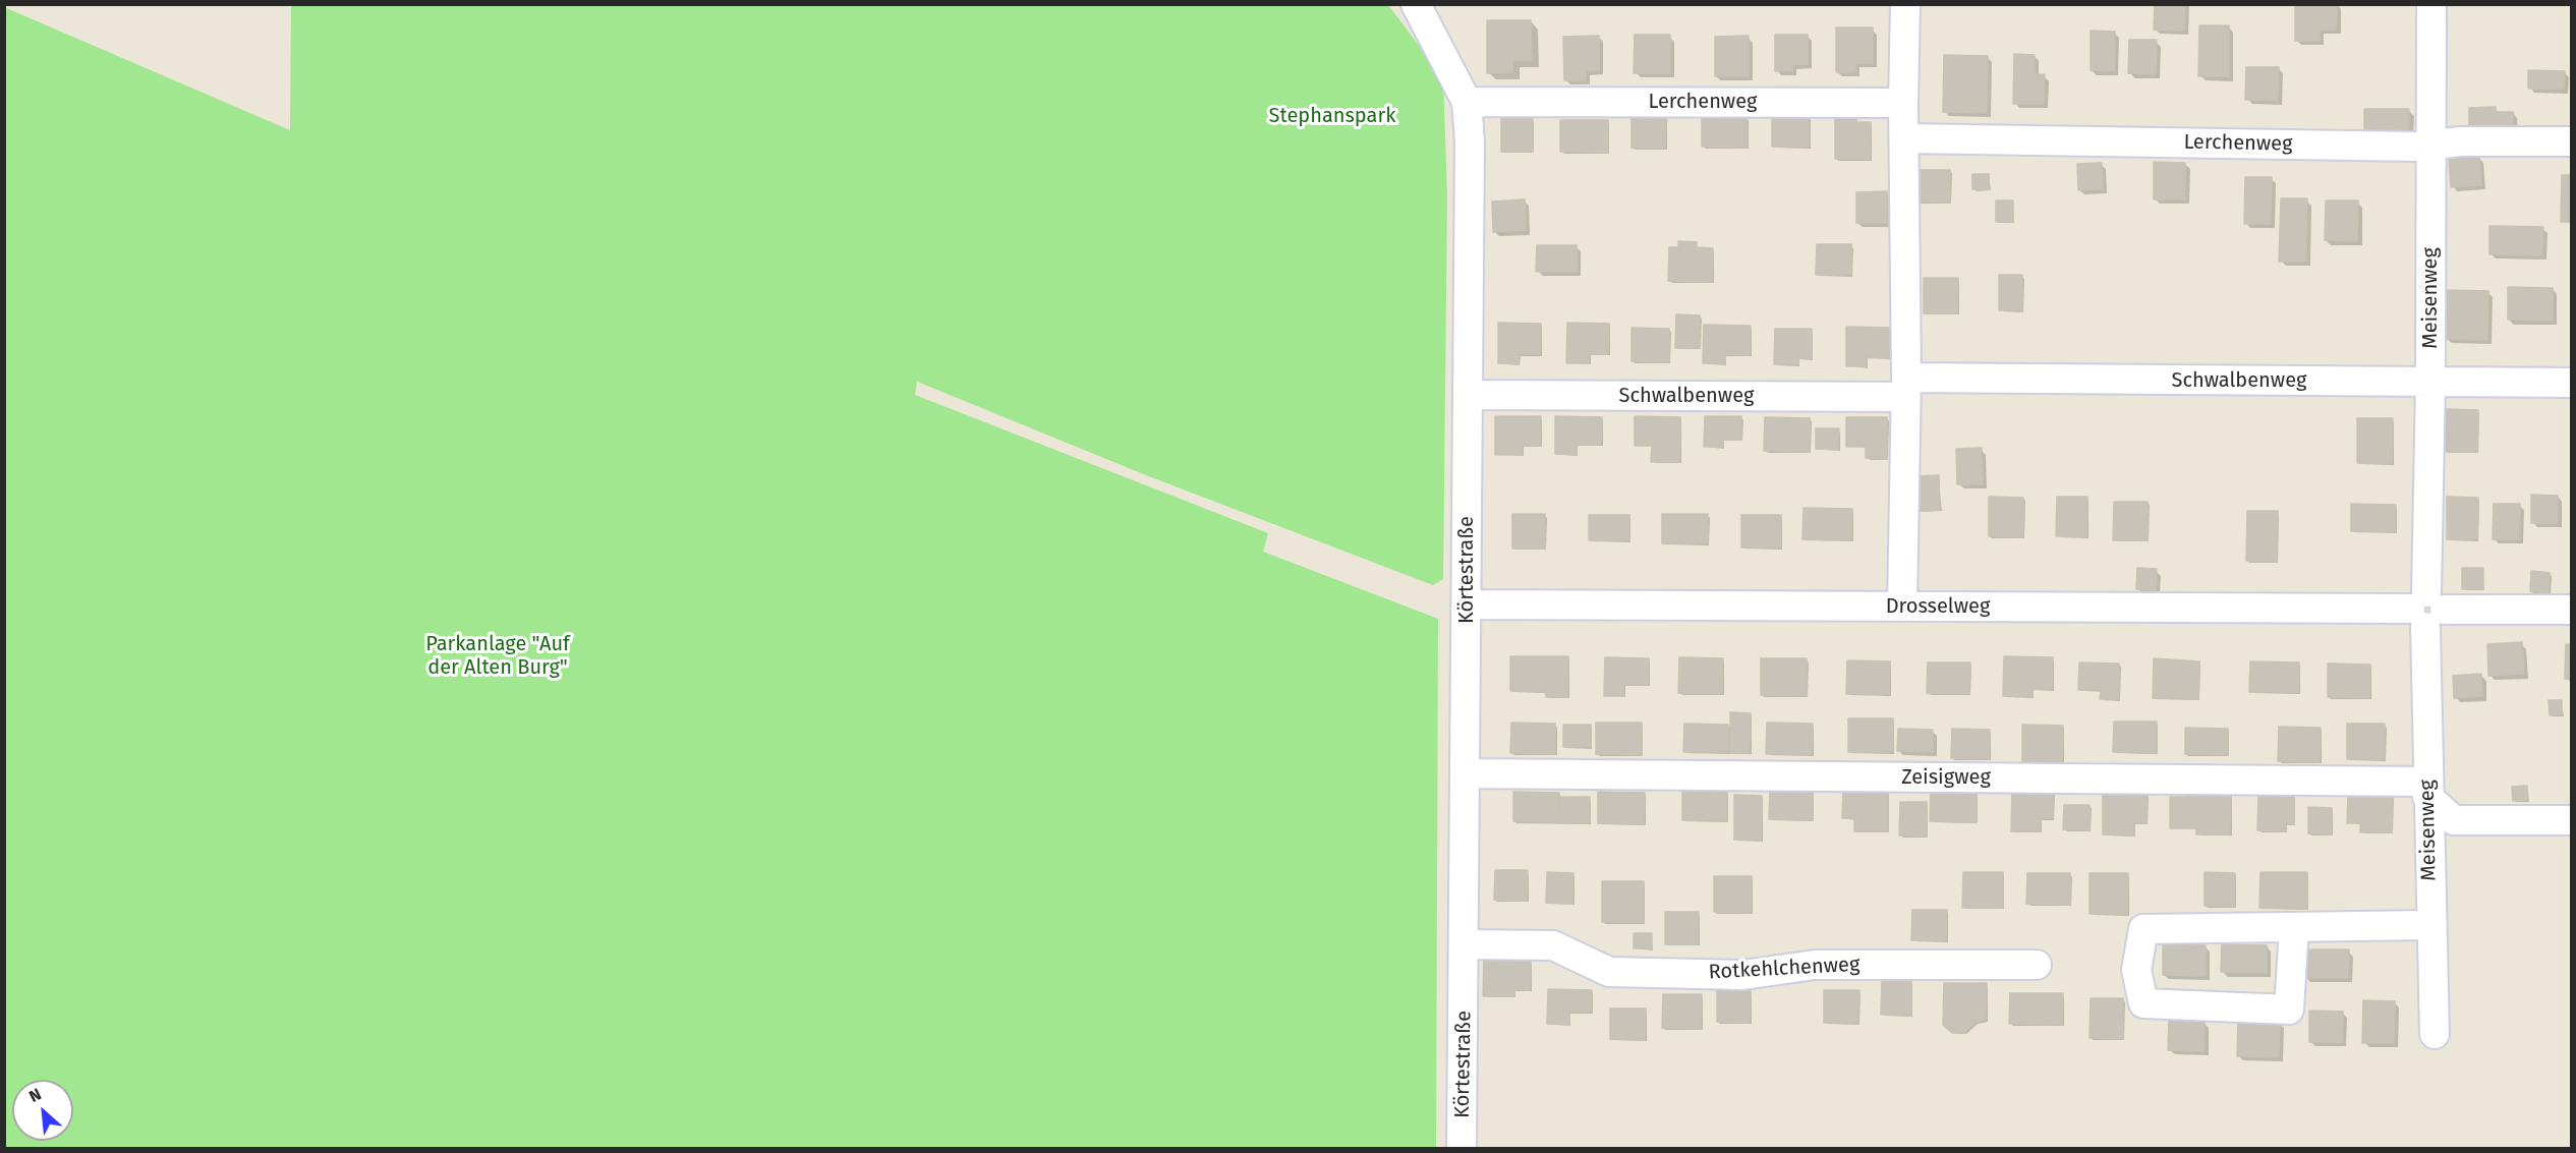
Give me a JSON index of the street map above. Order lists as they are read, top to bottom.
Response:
{
  "streets": {
    "street": [
      "Lerchenweg",
      "Meisenweg",
      "Schwalbenweg",
      "Körtestraße",
      "Drosselweg",
      "Zeisigweg",
      "Rotkehlchenweg"
    ]
  },
  "crossings": [
    ["Lerchenweg", "Meisenweg"],
    ["Lerchenweg", "Körtestraße"],
    ["Meisenweg", "Schwalbenweg"],
    ["Meisenweg", "Drosselweg"],
    ["Meisenweg", "Zeisigweg"],
    ["Schwalbenweg", "Körtestraße"],
    ["Körtestraße", "Drosselweg"],
    ["Körtestraße", "Zeisigweg"],
    ["Körtestraße", "Rotkehlchenweg"]
  ],
  "parks": ["Stephanspark", "Parkanlage \"Auf der Alten Burg\""],
  "north": "top left"
}
